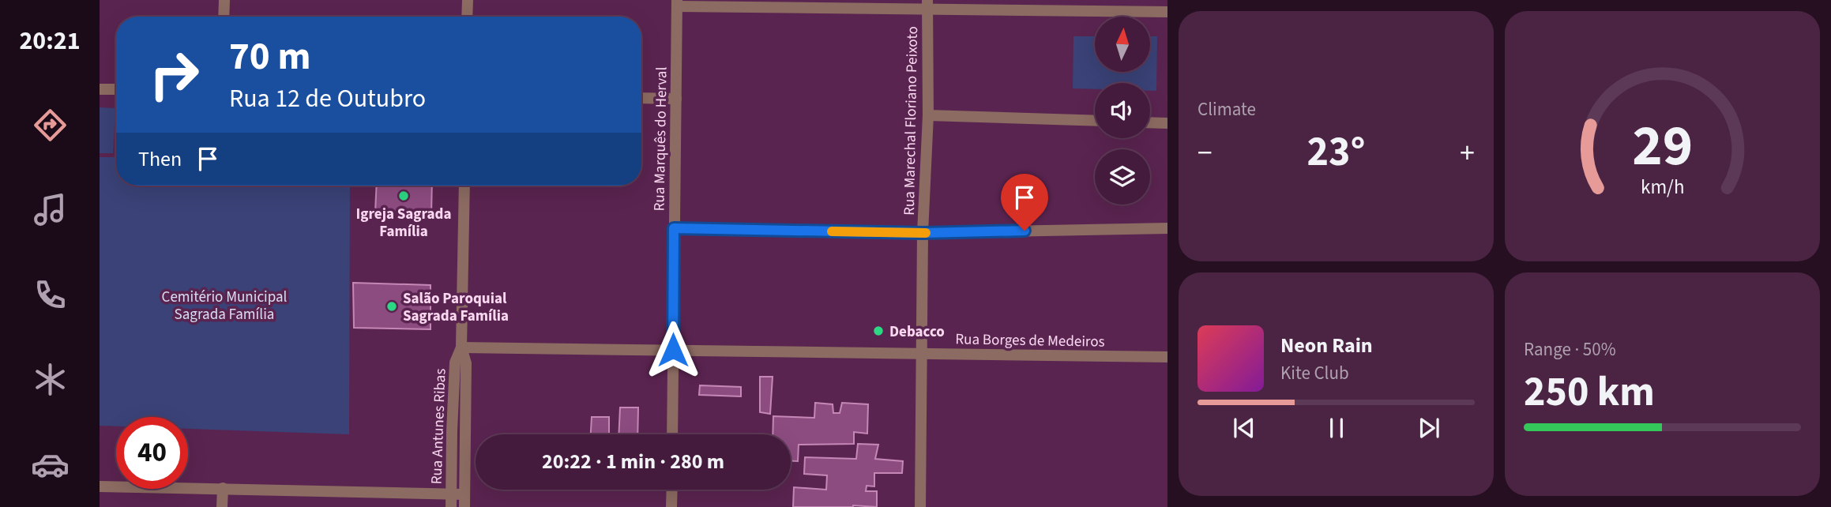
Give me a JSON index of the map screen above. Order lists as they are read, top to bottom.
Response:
{
  "streets": {
    "street": [
      "Rua Marechal Floriano Peixoto",
      "Rua Marquês do Herval",
      "Rua Borges de Medeiros",
      "Rua Antunes Ribas"
    ]
  },
  "crossings": [
    ["Rua Marechal Floriano Peixoto", "Rua Borges de Medeiros"],
    ["Rua Marquês do Herval", "Rua Borges de Medeiros"],
    ["Rua Borges de Medeiros", "Rua Antunes Ribas"]
  ],
  "parks": ["Cemitério Municipal Sagrada Família"],
  "places": ["Igreja Sagrada Família", "Salão Paroquial Sagrada Família", "Debacco"],
  "north": "top",
  "page": {
    "tabs": "20:21",
    "tile": [
      "Climate",
      ["Range · 50%", "250 km"]
    ],
    "turn": ["70 m", "Rua 12 de Outubro"],
    "heat": ["−", "23°", "+"],
    "then": "Then",
    "song": ["Neon Rain", "Kite Club"],
    "limit": "40",
    "trip": "20:22 · 1 min · 280 m",
    "gauge": ["29", "km/h"]
  }
}
